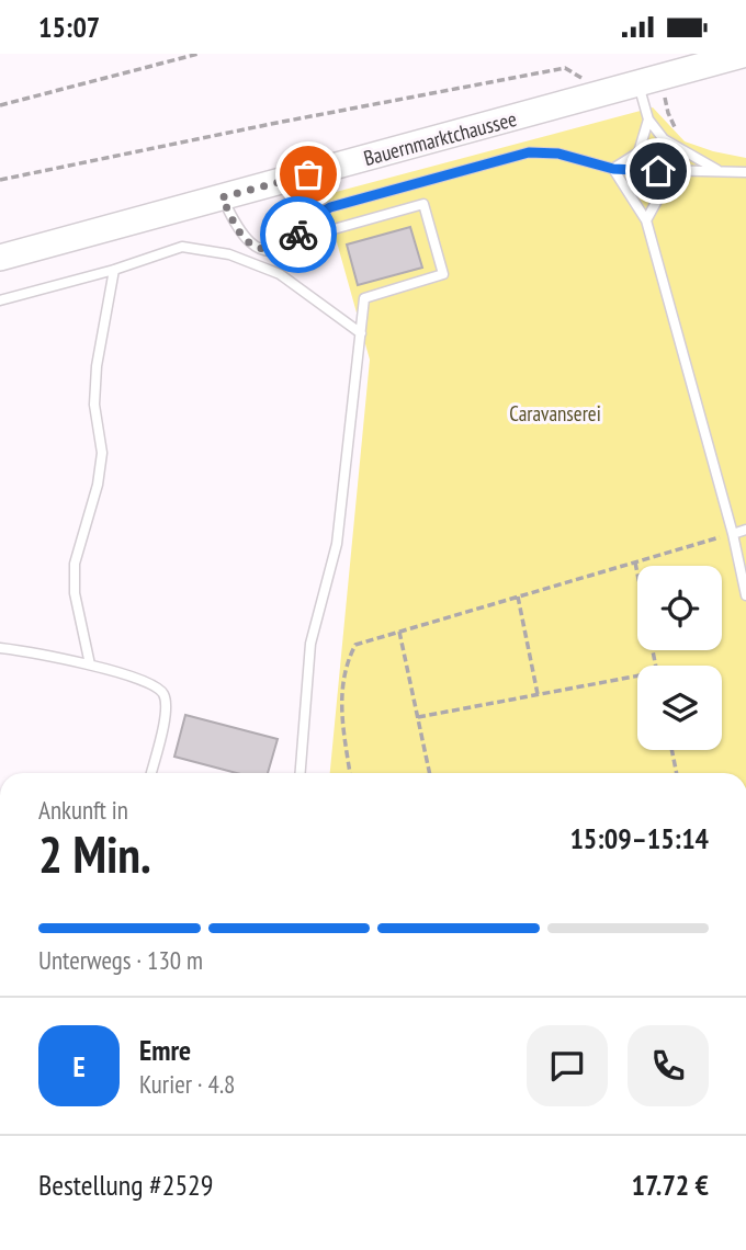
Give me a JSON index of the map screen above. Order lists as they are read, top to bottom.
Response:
{
  "streets": {
    "main road": ["Bauernmarktchaussee"]
  },
  "parks": ["Caravanserei"],
  "page": {
    "status": "15:07",
    "heading": ["2 Min.", "Ankunft in", "15:09–15:14"],
    "panel": [
      "Emre",
      "Kurier · 4.8",
      "Bestellung #2529",
      "17.72 €"
    ],
    "bar": "Unterwegs · 130 m",
    "round": "E"
  }
}
